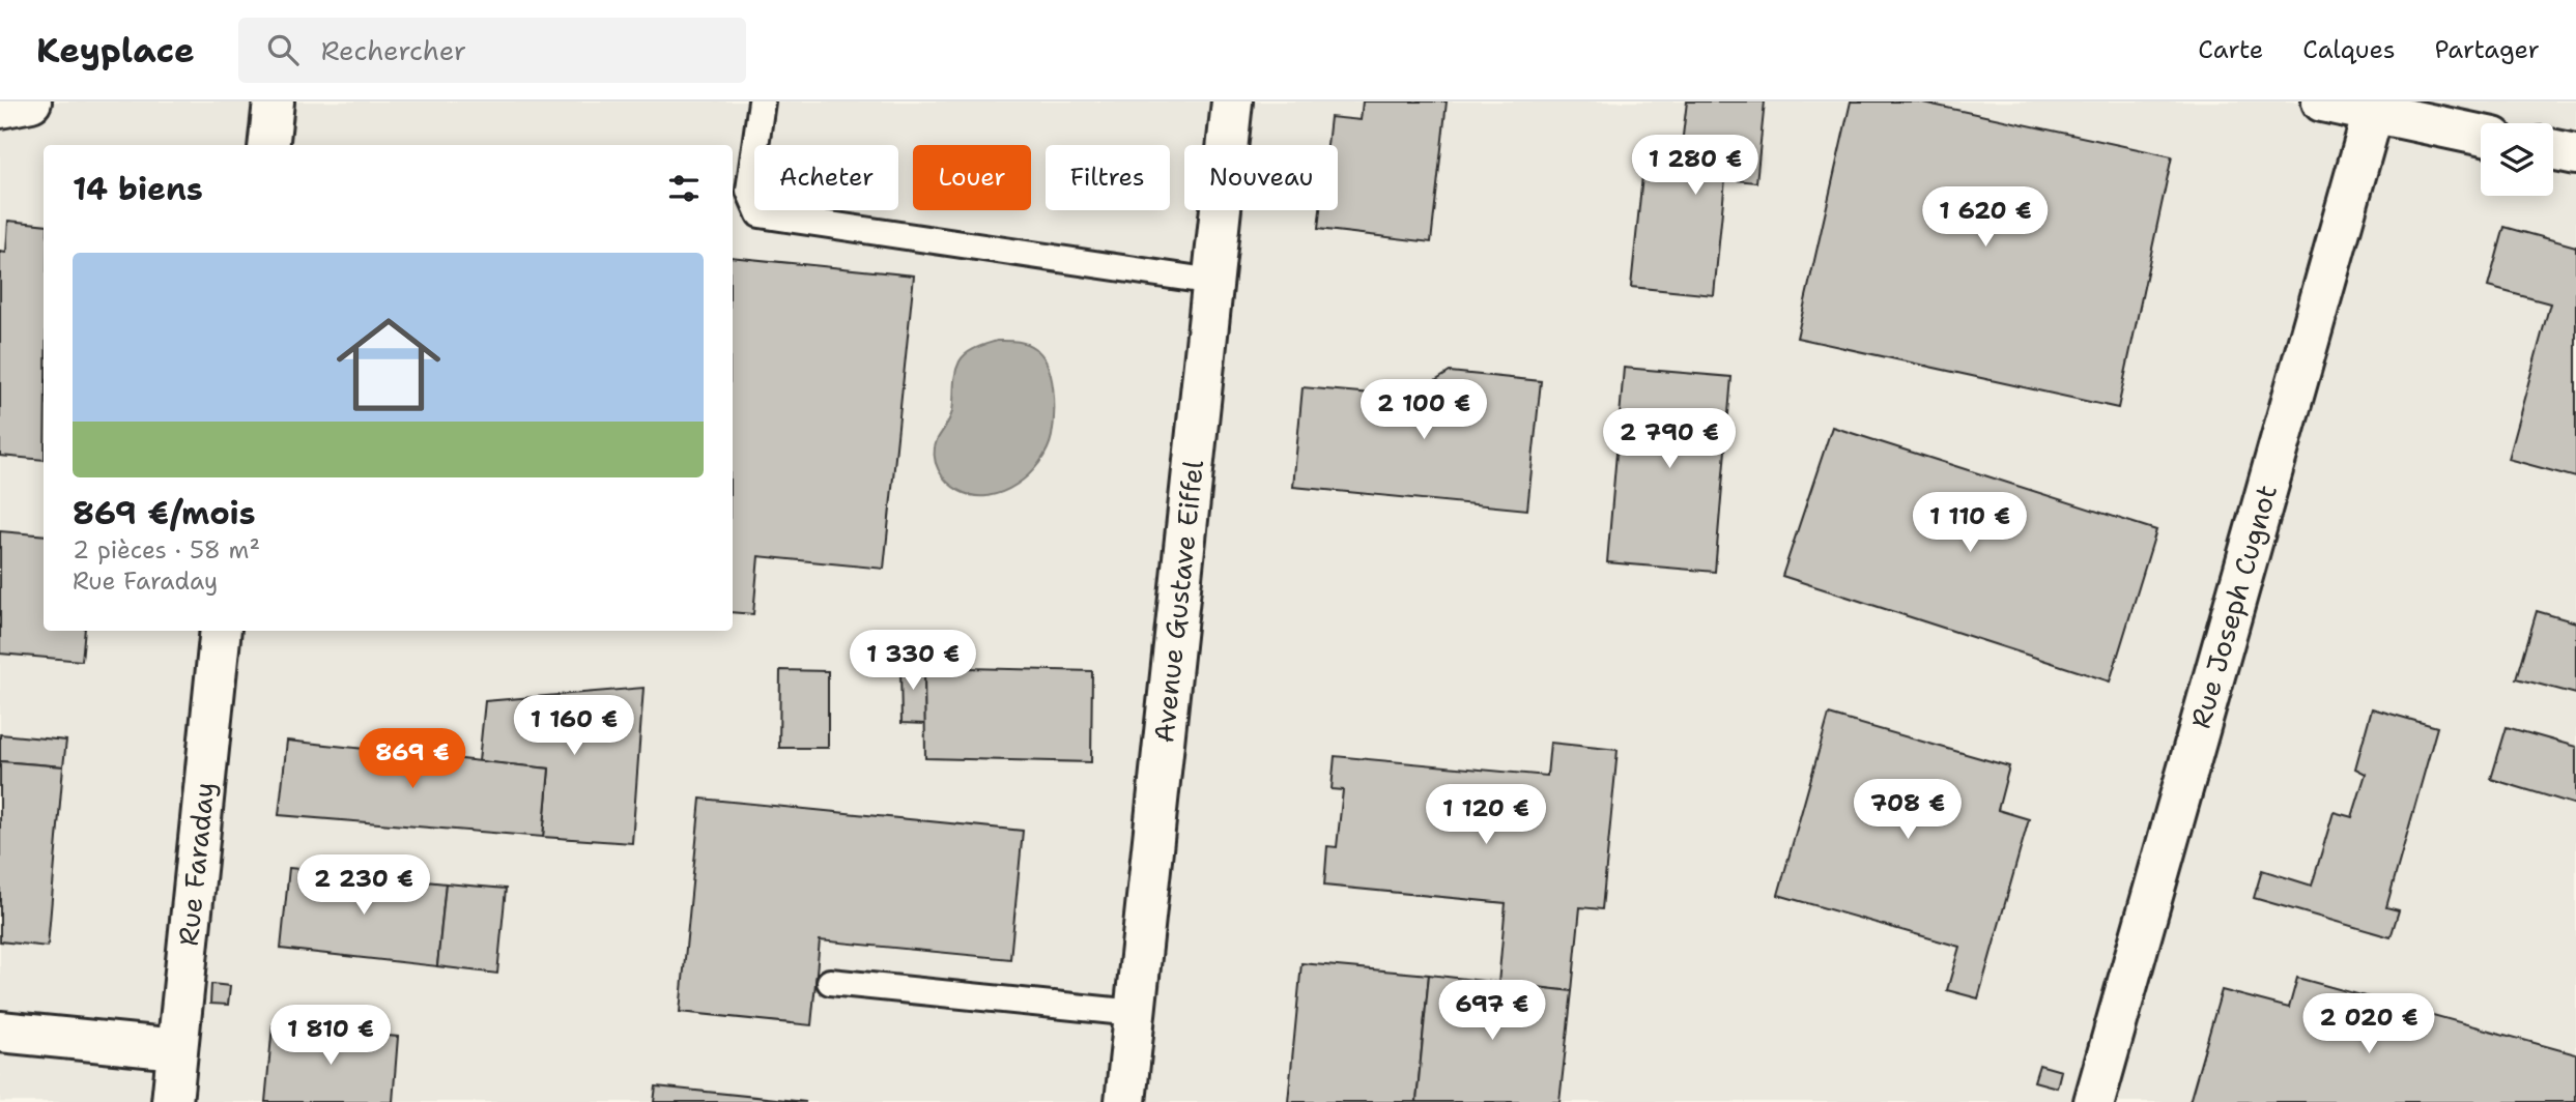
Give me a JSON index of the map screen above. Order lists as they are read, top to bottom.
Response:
{
  "streets": {
    "street": ["Avenue Gustave Eiffel", "Rue Joseph Cugnot", "Rue Faraday"]
  },
  "page": {
    "header": "Keyplace",
    "search": "Rechercher",
    "nav": ["Carte", "Calques", "Partager"],
    "price": [
      "1 280 €",
      "1 620 €",
      "2 100 €",
      "2 790 €",
      "1 110 €",
      "1 330 €",
      "1 160 €",
      "869 €",
      "708 €",
      "1 120 €",
      "2 230 €",
      "697 €",
      "2 020 €",
      "1 810 €"
    ],
    "chip": [
      "Acheter",
      "Louer",
      "Filtres",
      "Nouveau"
    ],
    "heading": "14 biens",
    "list": [
      {
        "name": "869 €/mois",
        "note": "2 pièces · 58 m² · Rue Faraday"
      }
    ]
  }
}
